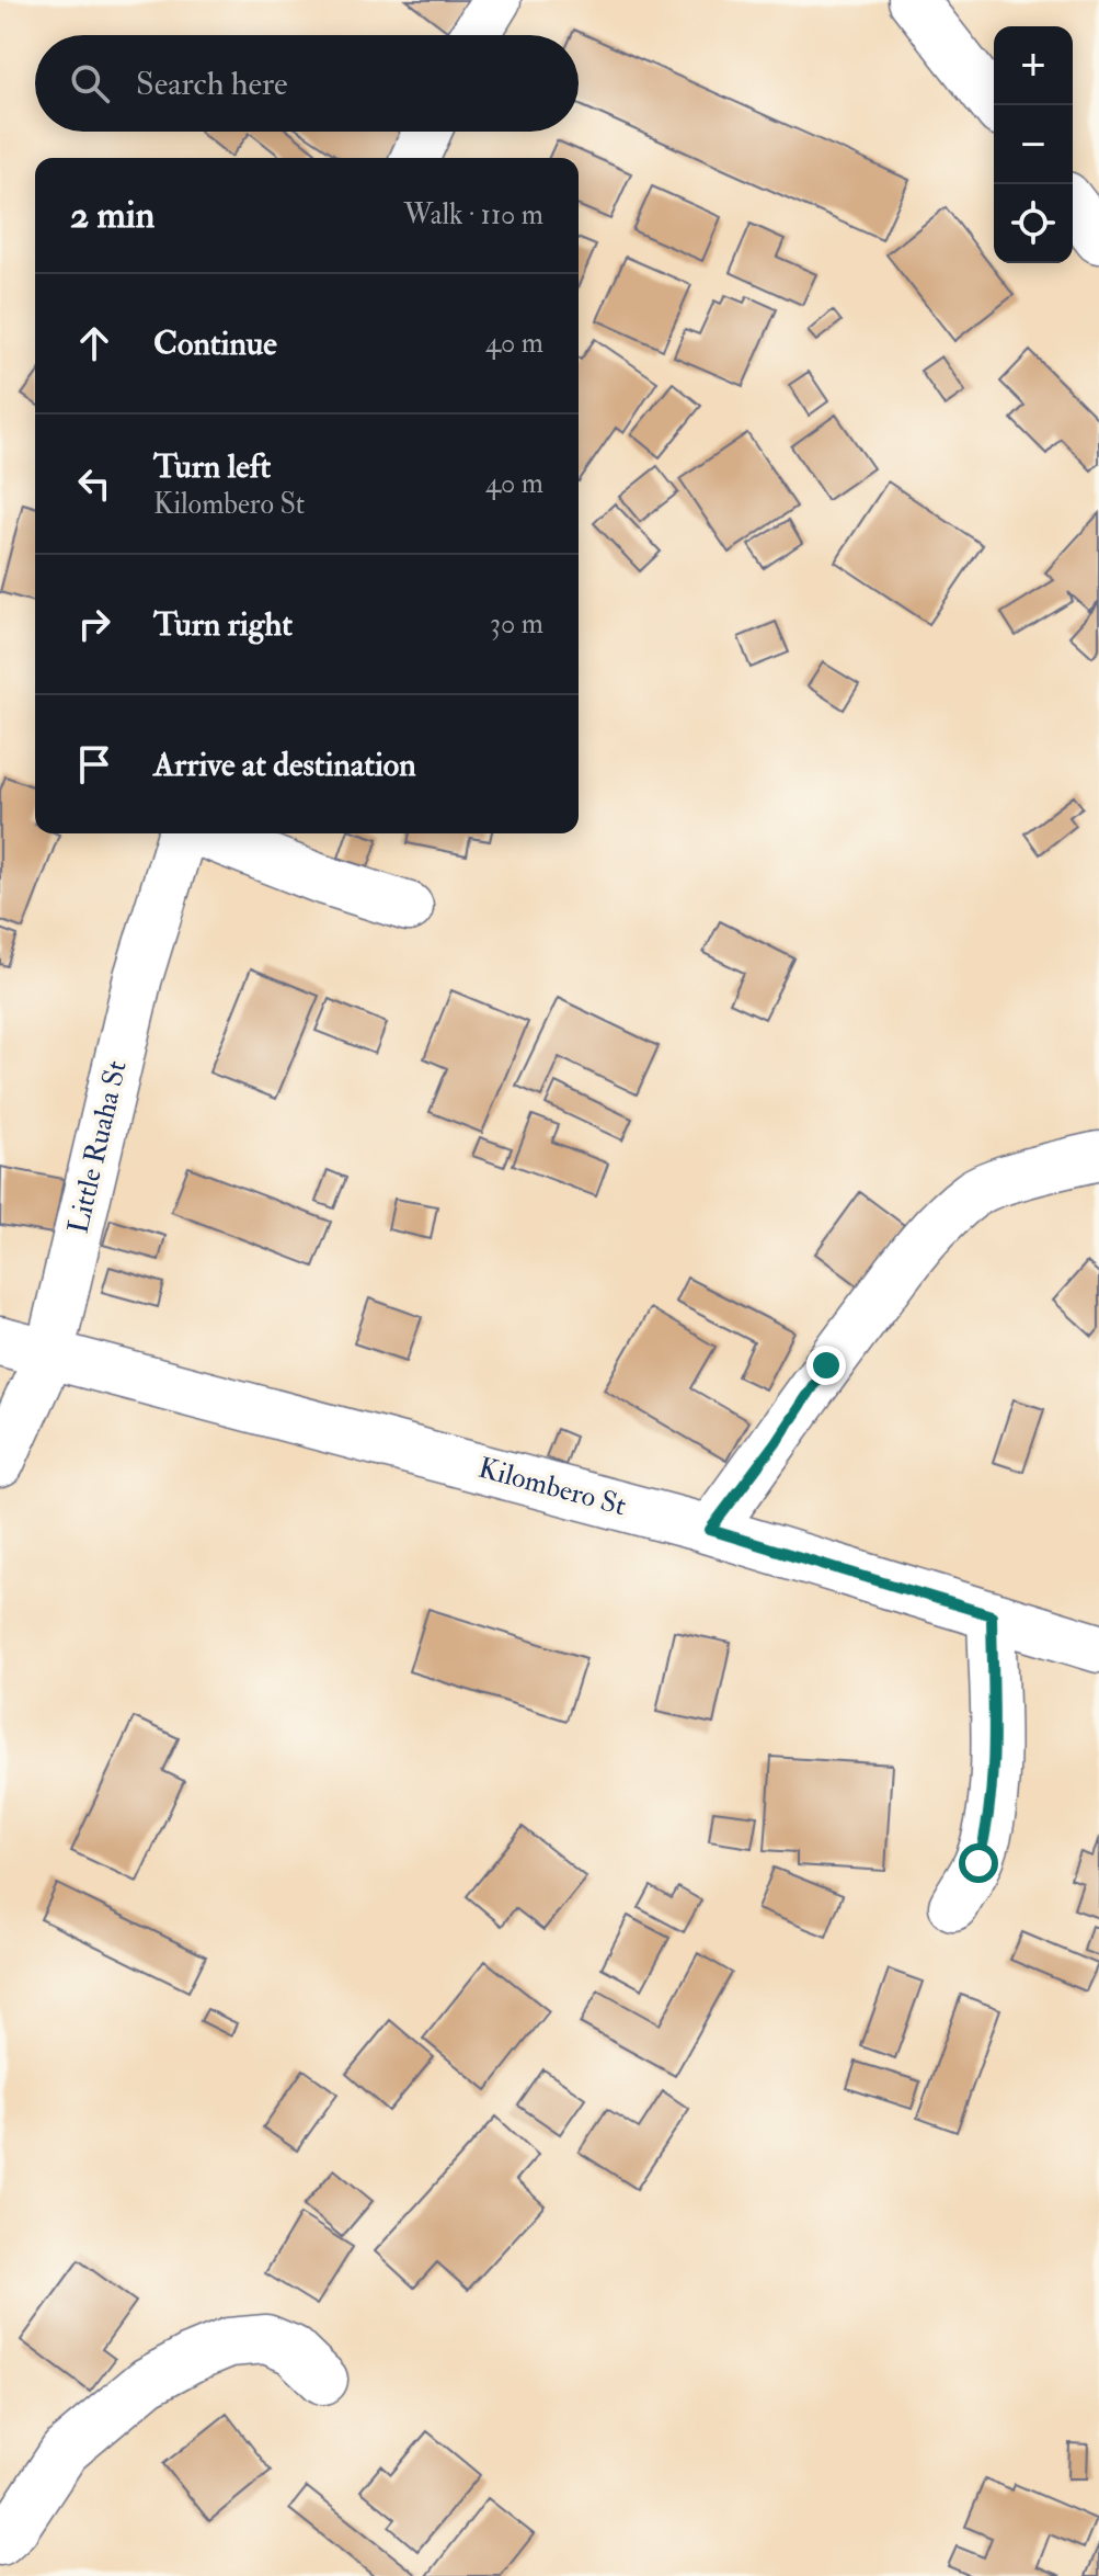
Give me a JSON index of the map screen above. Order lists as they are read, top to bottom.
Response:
{
  "streets": {
    "street": ["Little Ruaha St", "Kilombero St"]
  },
  "crossings": [
    ["Little Ruaha St", "Kilombero St"]
  ],
  "page": {
    "map_buttons": ["+", "−"],
    "search": "Search here",
    "heading": ["2 min", "Walk · 110 m"],
    "list": [
      ["Continue", "40 m"],
      ["Turn left", "Kilombero St", "40 m"],
      ["Turn right", "30 m"],
      "Arrive at destination"
    ]
  }
}
